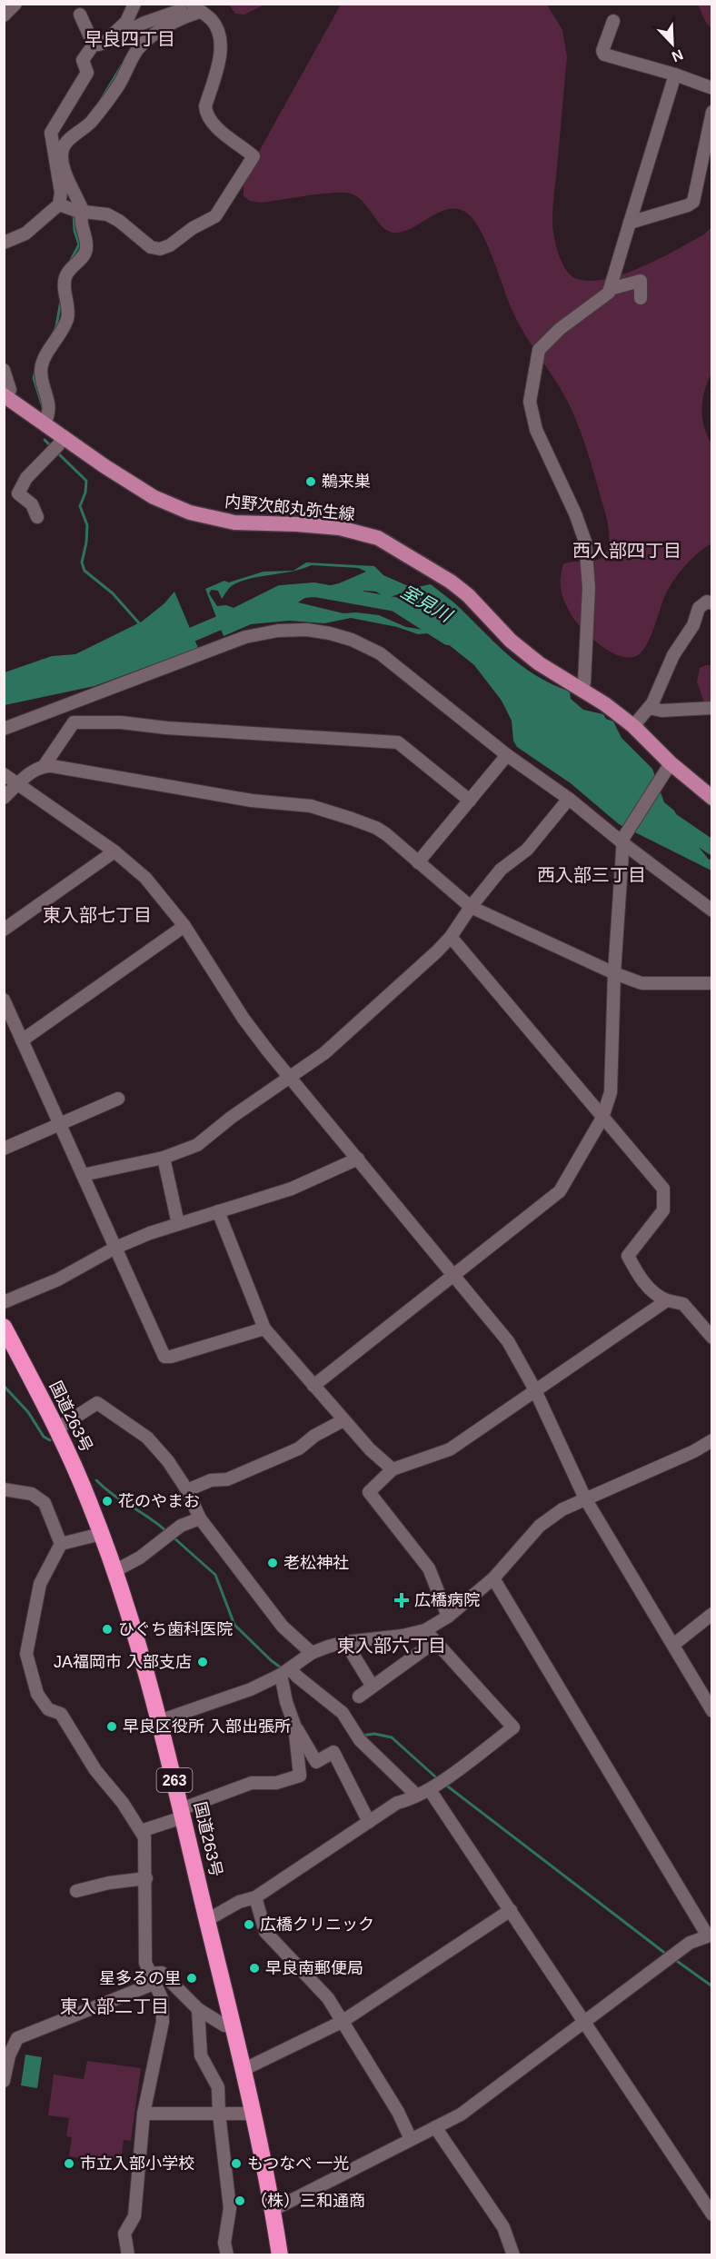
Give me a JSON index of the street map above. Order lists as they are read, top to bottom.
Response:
{
  "streets": {
    "highway": ["国道263号", "263"],
    "main road": ["内野次郎丸弥生線"]
  },
  "districts": [
    "早良四丁目",
    "西入部四丁目",
    "西入部三丁目",
    "東入部七丁目",
    "東入部六丁目",
    "東入部二丁目"
  ],
  "water": ["室見川"],
  "places": {
    "other": [
      "鵜来巣",
      "花のやまお",
      "老松神社",
      "ひぐち歯科医院",
      "JA福岡市 入部支店",
      "早良区役所 入部出張所",
      "広橋クリニック",
      "早良南郵便局",
      "星多るの里",
      "市立入部小学校",
      "もつなべ 一光",
      "（株）三和通商"
    ],
    "health": ["広橋病院"]
  },
  "north": "bottom right"
}
